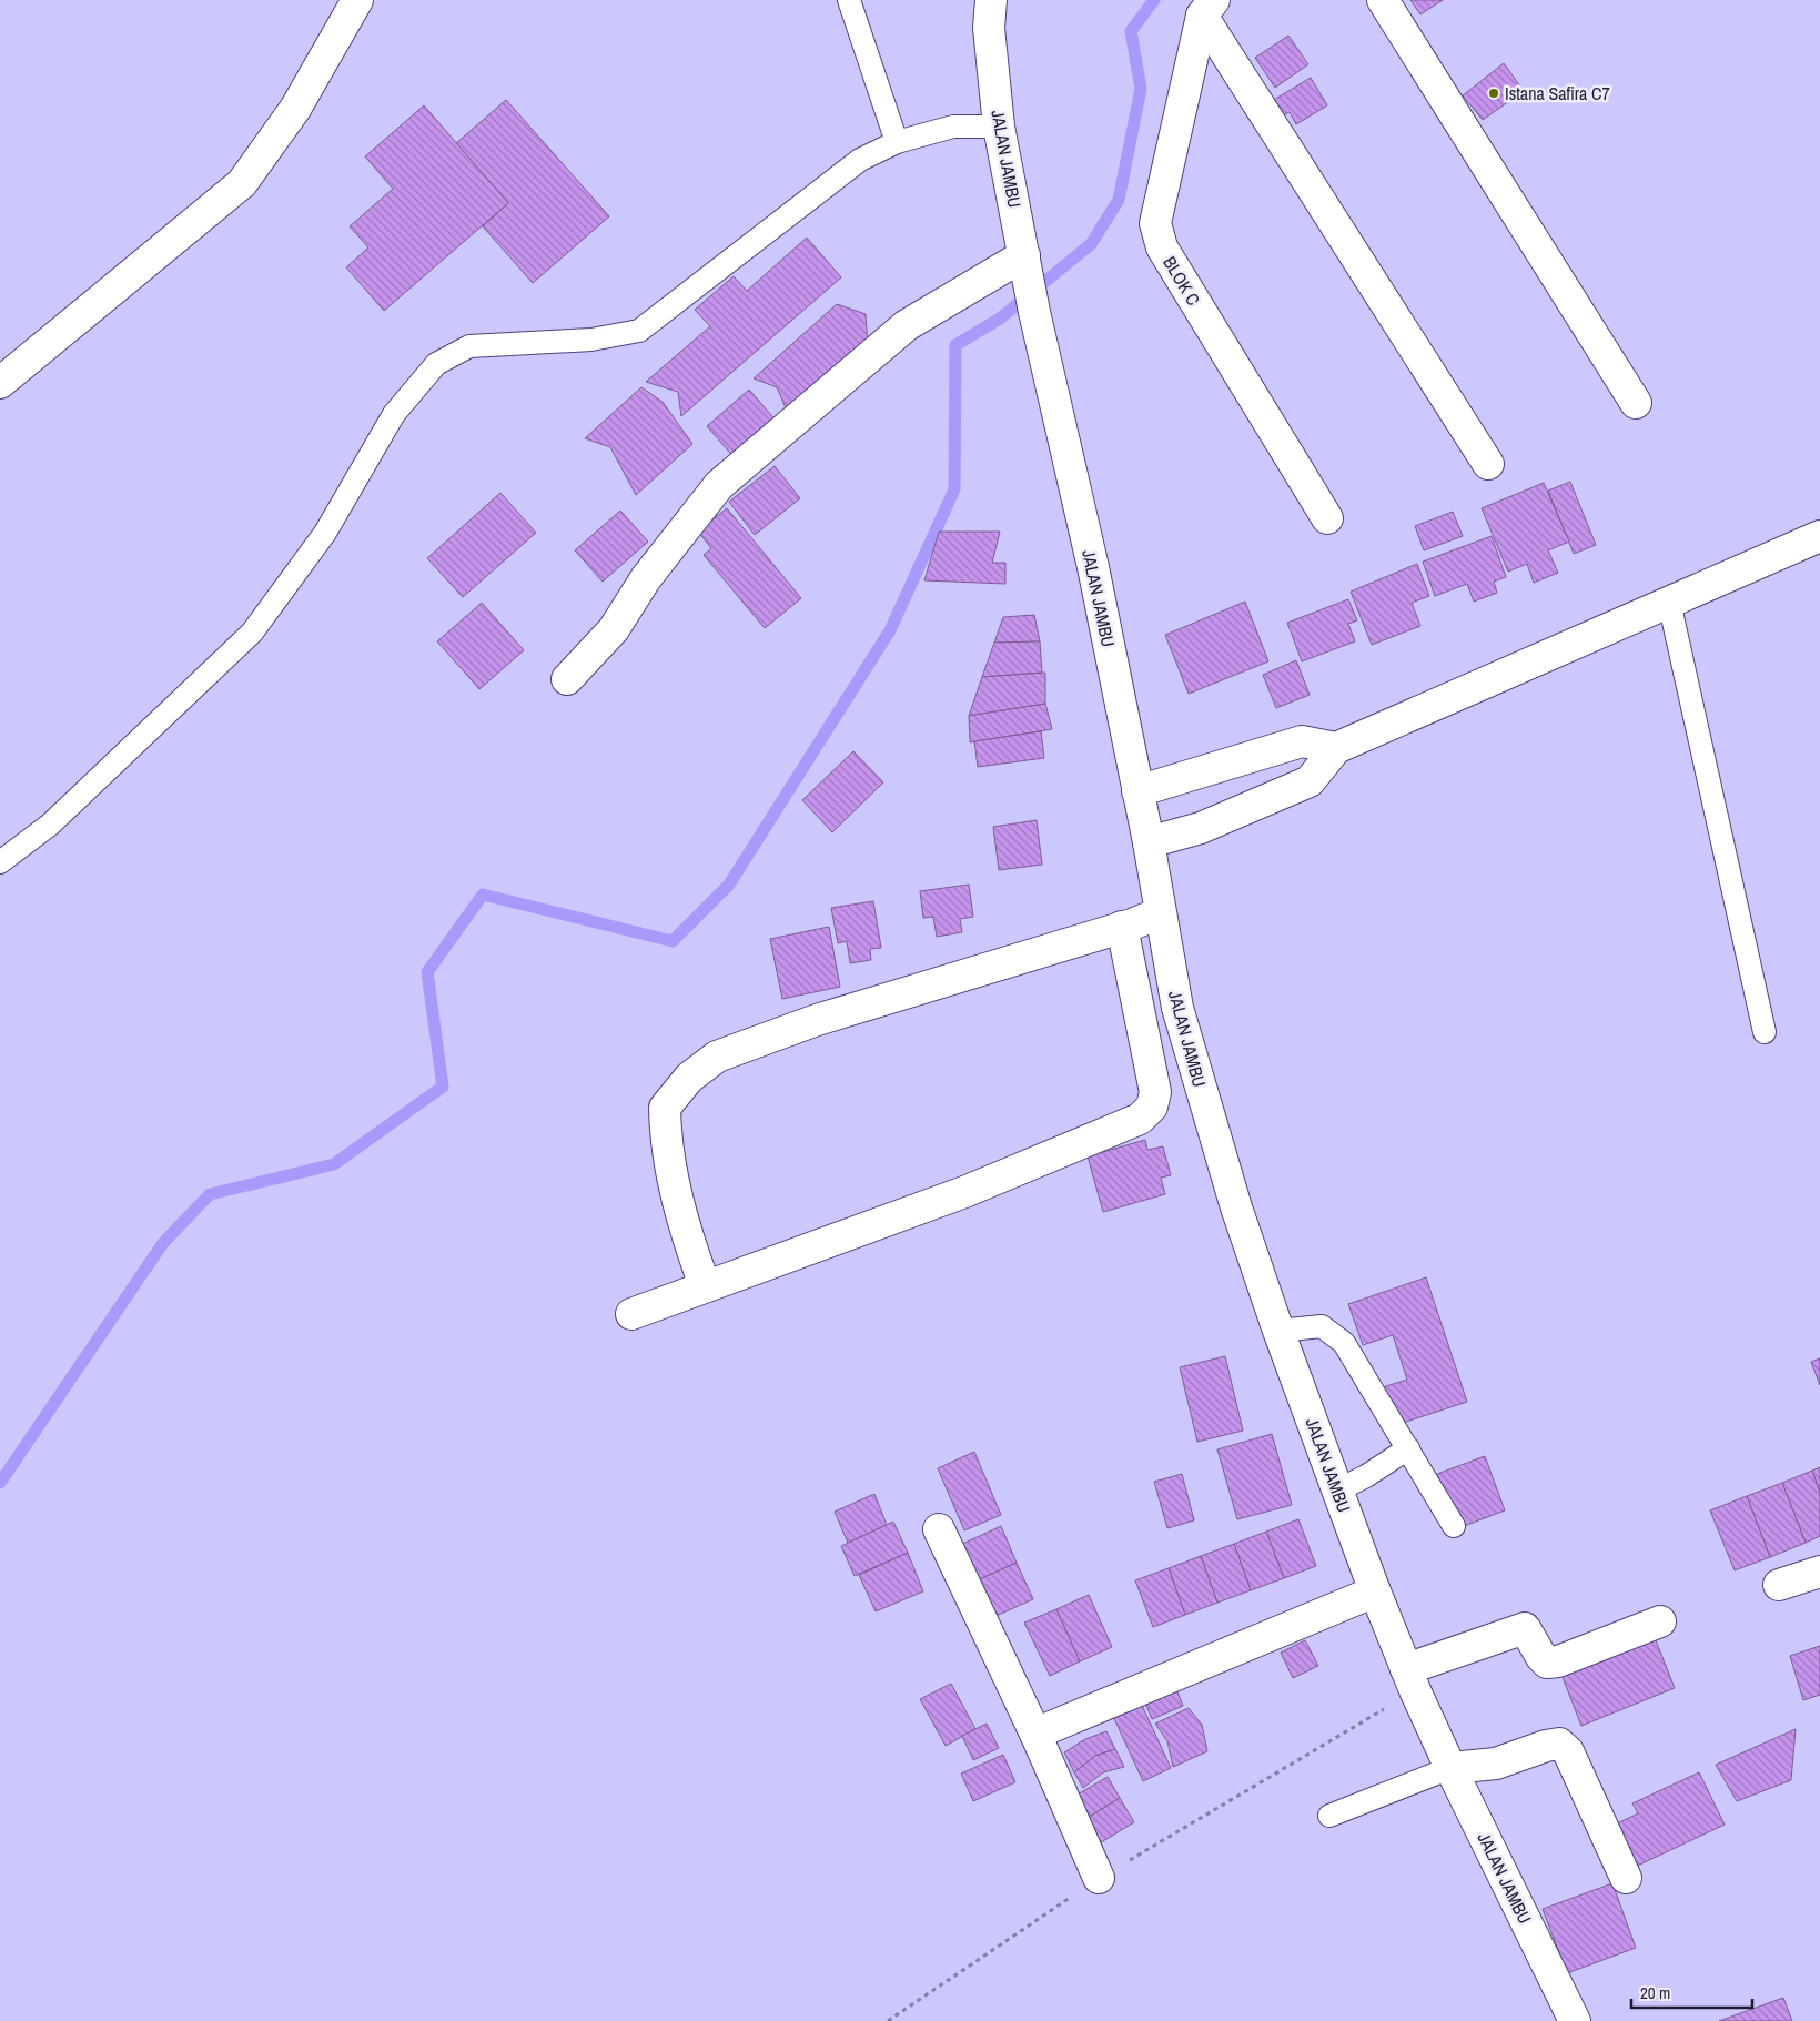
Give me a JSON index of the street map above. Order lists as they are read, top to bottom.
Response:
{
  "streets": {
    "street": ["JALAN JAMBU", "BLOK C"]
  },
  "places": ["Istana Safira C7"],
  "scale_bar": "20 m"
}
